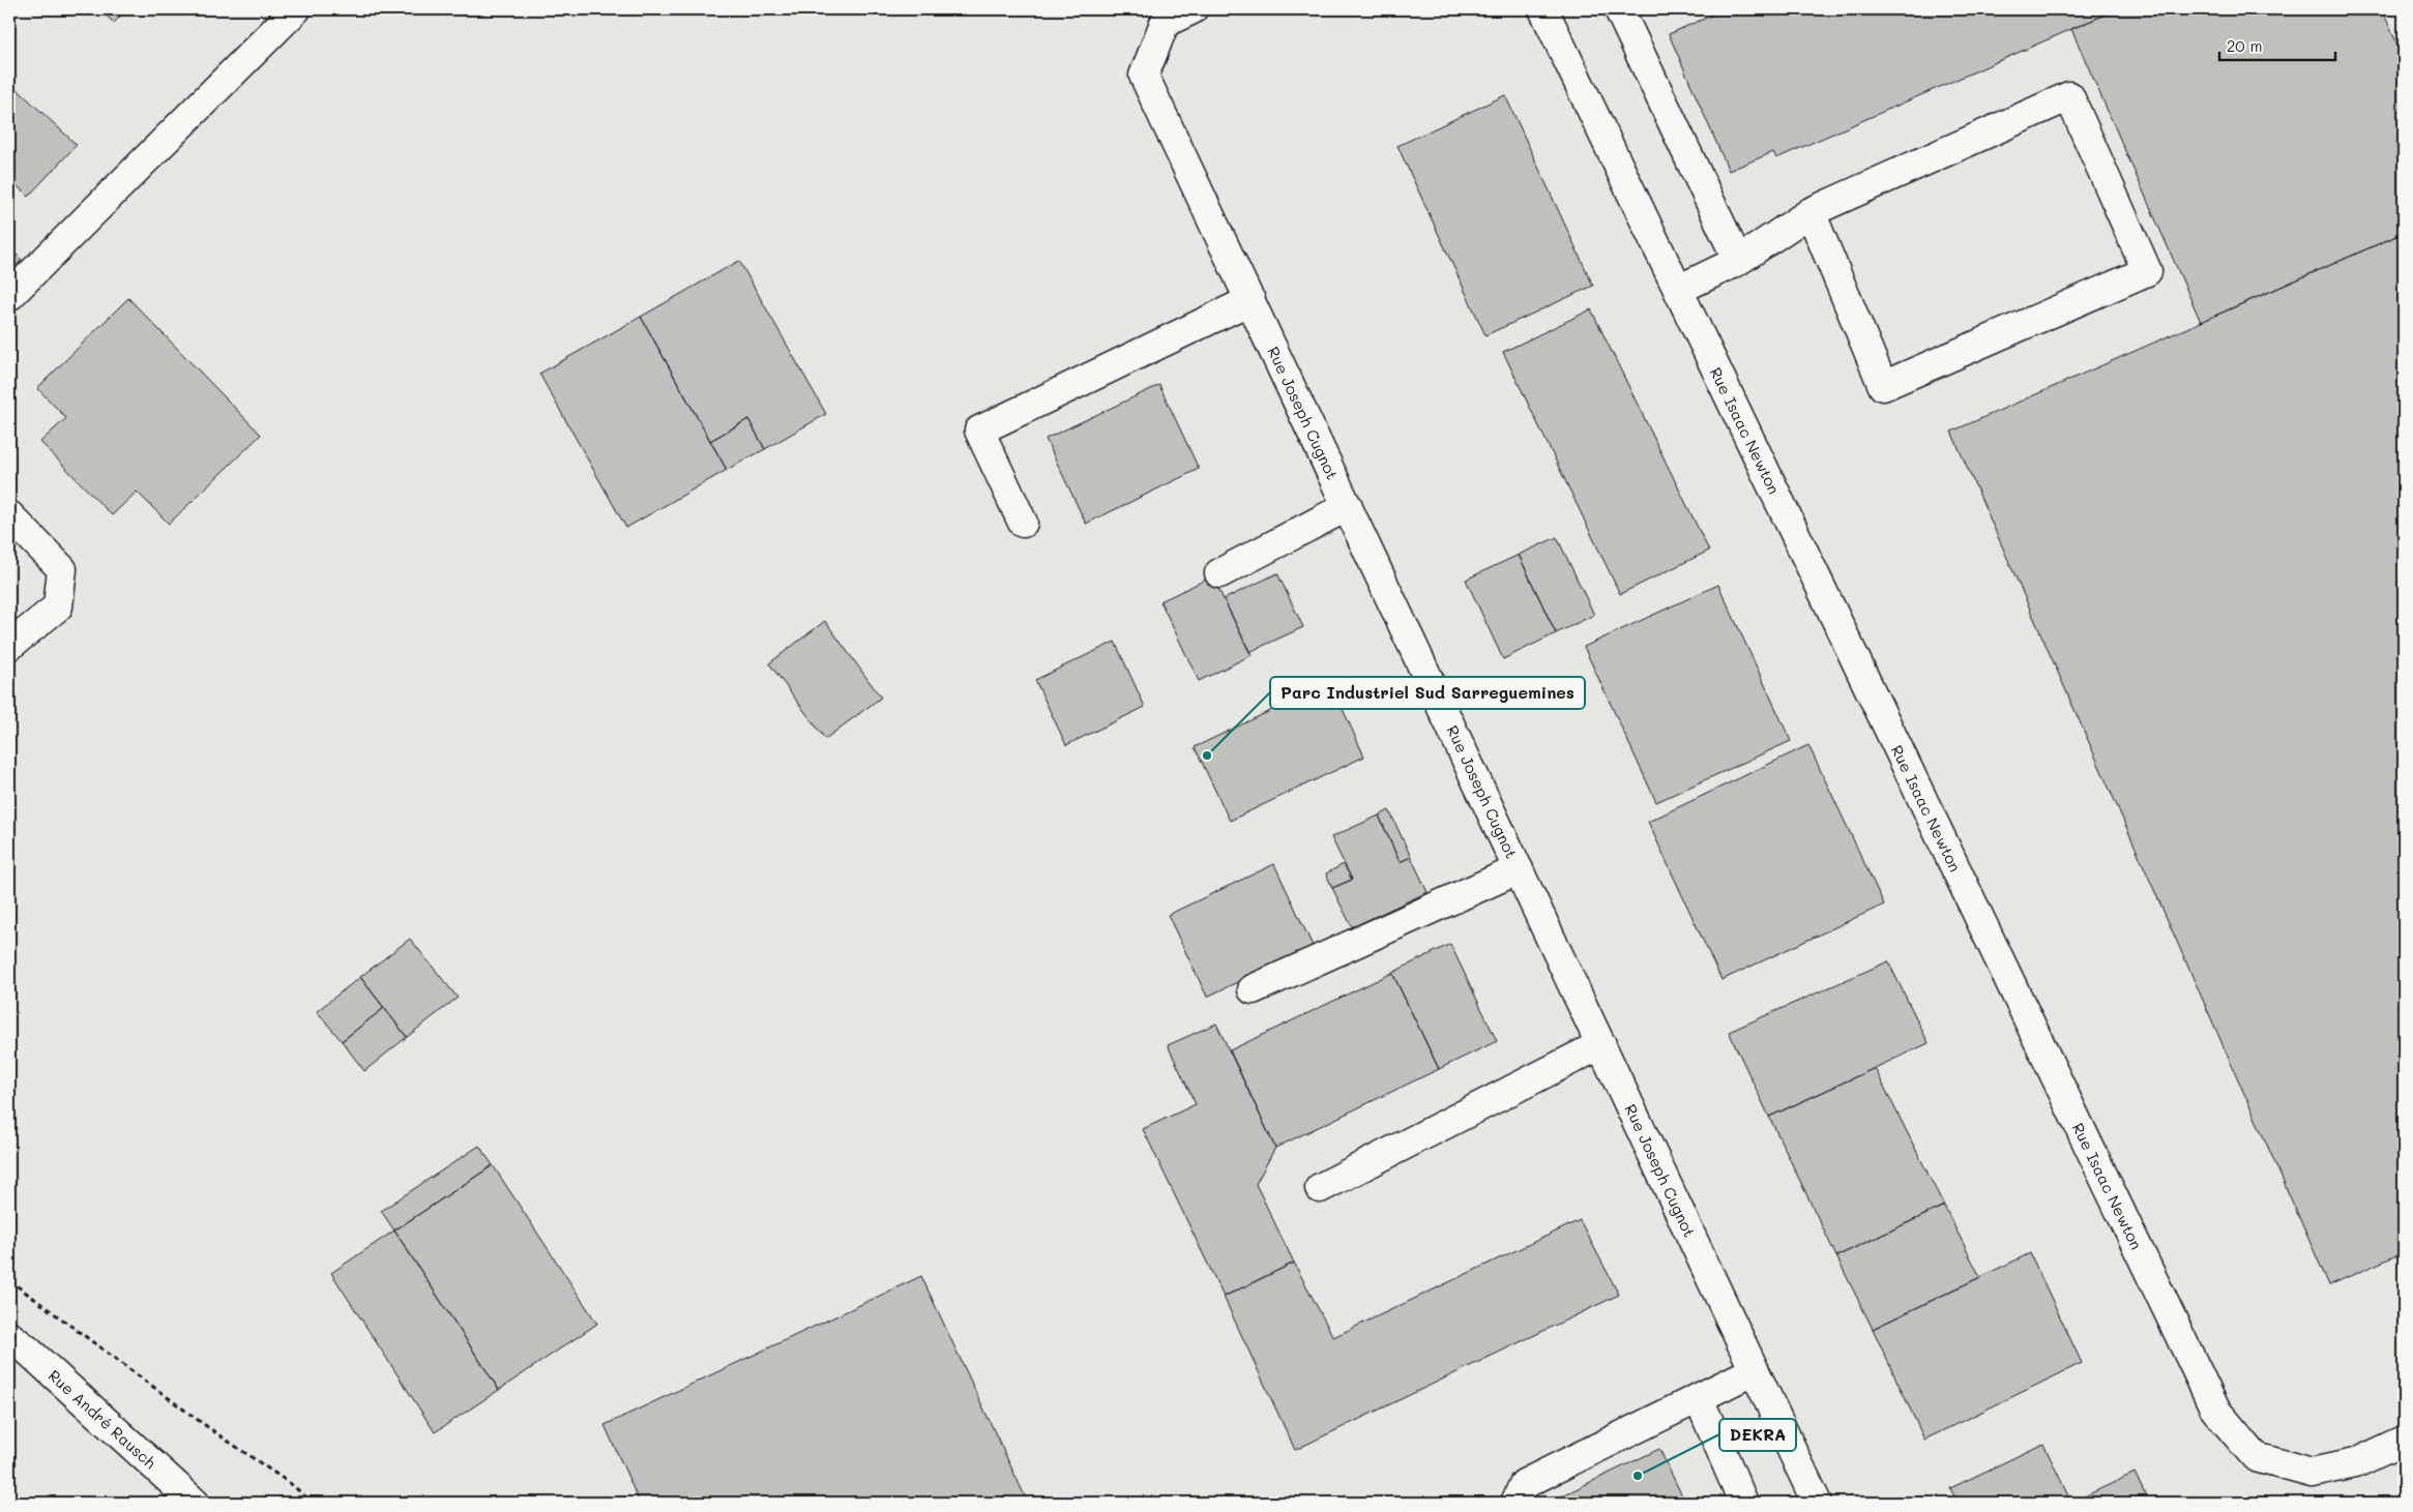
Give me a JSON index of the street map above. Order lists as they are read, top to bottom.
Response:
{
  "streets": {
    "street": ["Rue Joseph Cugnot", "Rue Isaac Newton", "Rue André Rausch"]
  },
  "places": ["Parc Industriel Sud Sarreguemines", "DEKRA"],
  "scale_bar": "20 m"
}
